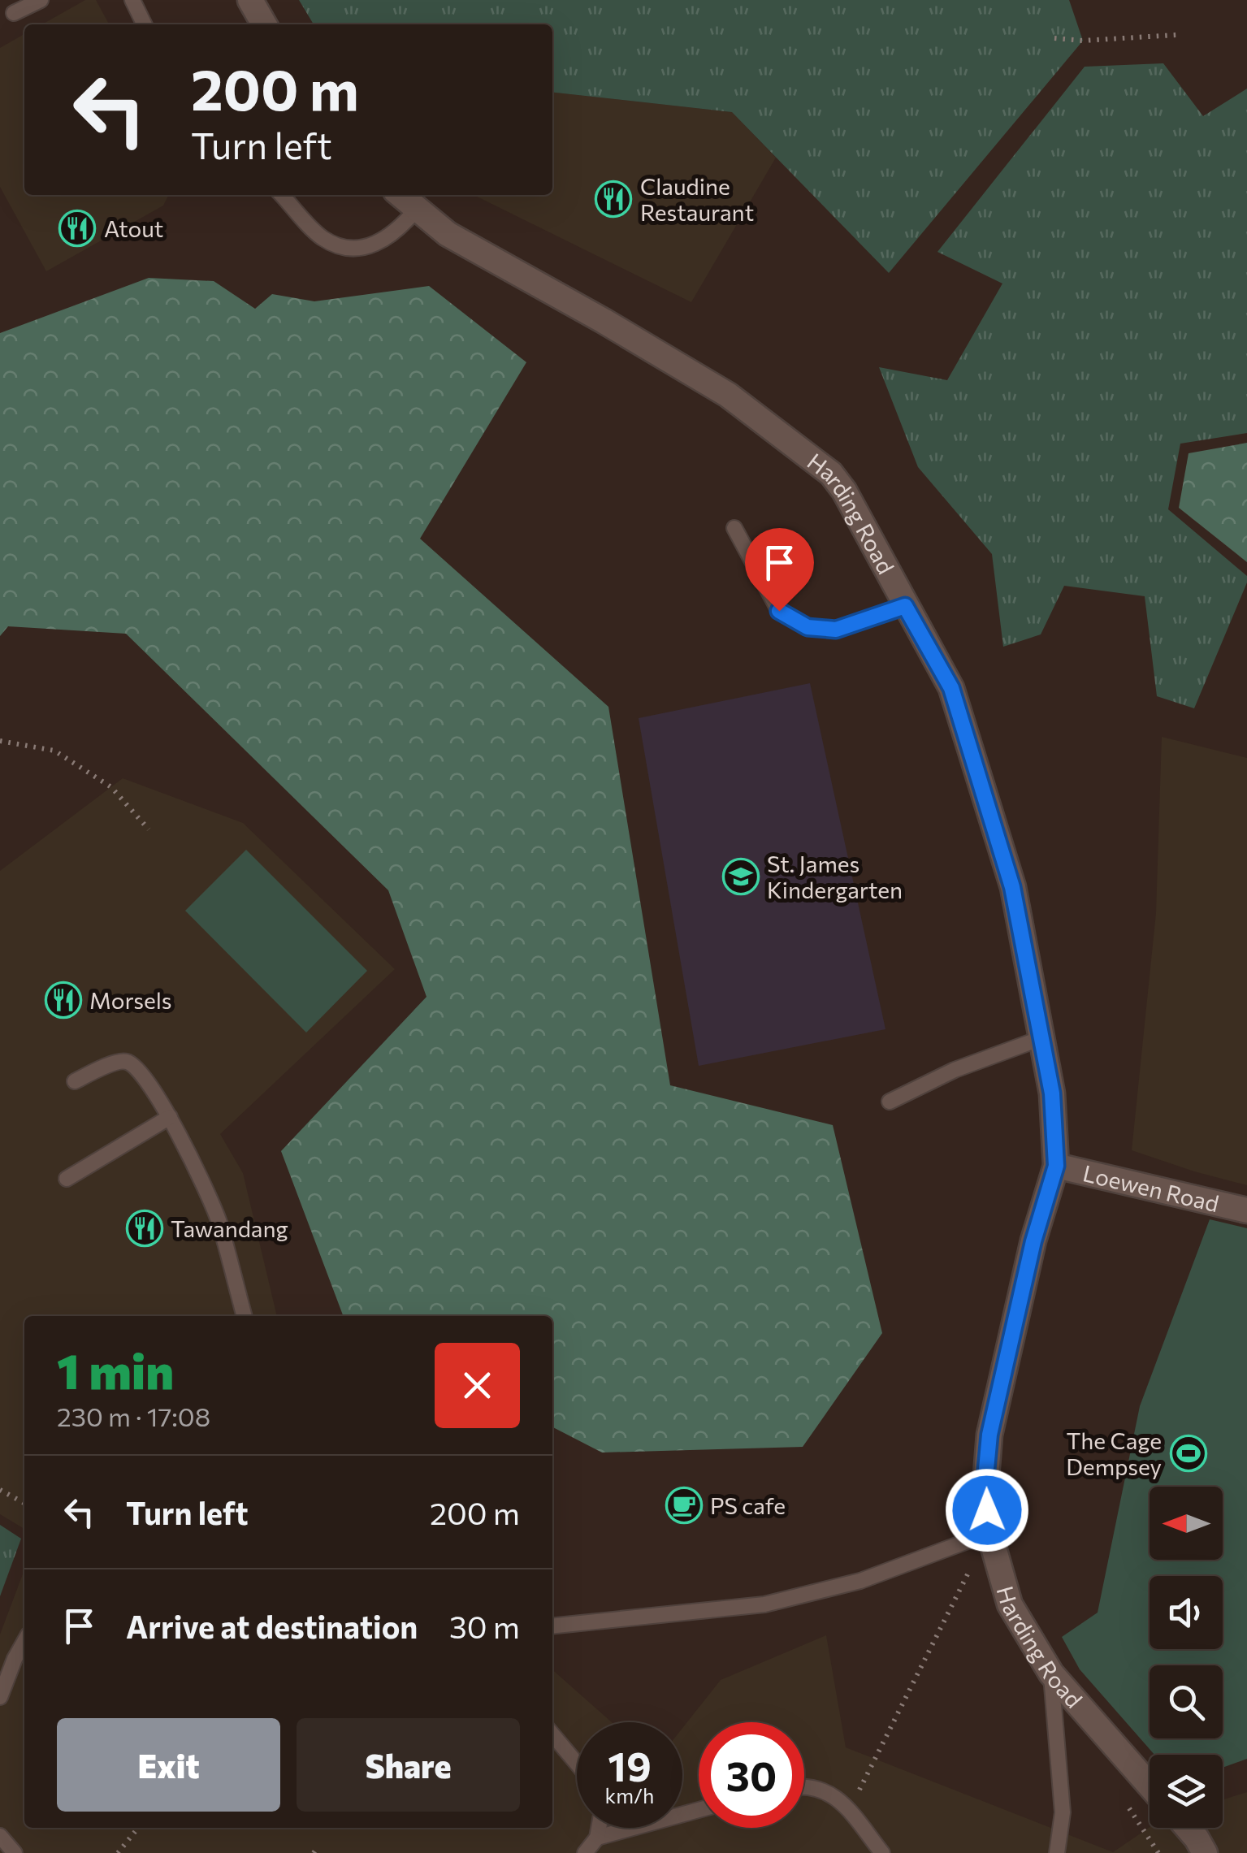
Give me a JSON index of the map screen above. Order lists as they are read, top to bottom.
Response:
{
  "streets": {
    "street": ["Harding Road", "Loewen Road"]
  },
  "crossings": [
    ["Harding Road", "Loewen Road"]
  ],
  "places": {
    "restaurant": [
      "Claudine Restaurant",
      "Atout",
      "Morsels",
      "Tawandang"
    ],
    "school or university": ["St. James Kindergarten"],
    "sports": ["The Cage Dempsey"],
    "cafe": ["PS cafe"]
  },
  "north": "left",
  "page": {
    "turn": ["200 m", "Turn left"],
    "heading": ["1 min", "230 m · 17:08"],
    "list": [
      {
        "name": "Turn left",
        "value": "200 m"
      },
      {
        "name": "Arrive at destination",
        "value": "30 m"
      }
    ],
    "buttons": ["Exit", "Share"],
    "speed": "19 km/h",
    "limit": "30"
  }
}
